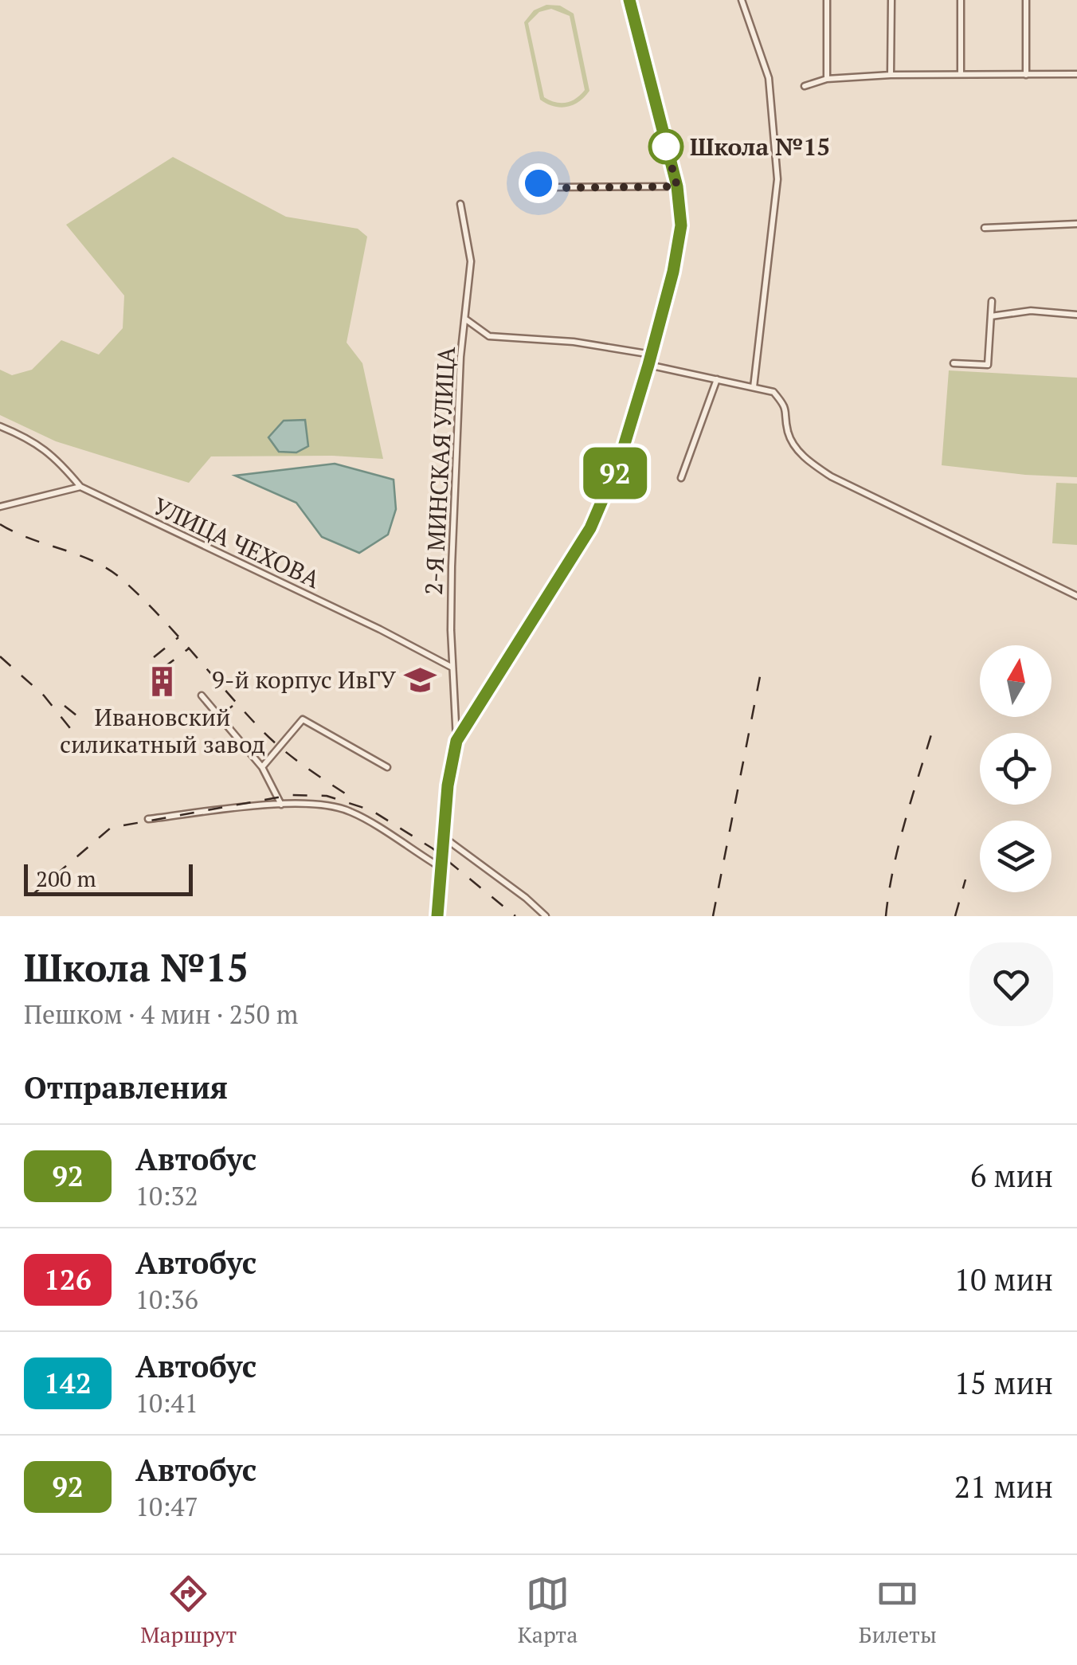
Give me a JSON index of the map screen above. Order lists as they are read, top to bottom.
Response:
{
  "streets": {
    "street": ["2-Я МИНСКАЯ УЛИЦА", "УЛИЦА ЧЕХОВА"]
  },
  "crossings": [
    ["2-Я МИНСКАЯ УЛИЦА", "УЛИЦА ЧЕХОВА"]
  ],
  "places": {
    "other": ["Школа №15"],
    "school or university": ["9-й корпус ИвГУ"],
    "building": ["Ивановский силикатный завод"]
  },
  "lines": ["bus line 92"],
  "scale_bar": "200 m",
  "north": "top",
  "page": {
    "on_map": "92",
    "scale": "200 m",
    "heading": [
      ["Школа №15", "Пешком · 4 мин · 250 m"],
      "Отправления"
    ],
    "list": [
      {
        "mark": "92",
        "name": "Автобус",
        "note": "10:32",
        "value": "6 мин"
      },
      {
        "mark": "126",
        "name": "Автобус",
        "note": "10:36",
        "value": "10 мин"
      },
      {
        "mark": "142",
        "name": "Автобус",
        "note": "10:41",
        "value": "15 мин"
      },
      {
        "mark": "92",
        "name": "Автобус",
        "note": "10:47",
        "value": "21 мин"
      }
    ],
    "tabs": ["Маршрут", "Карта", "Билеты"]
  }
}
